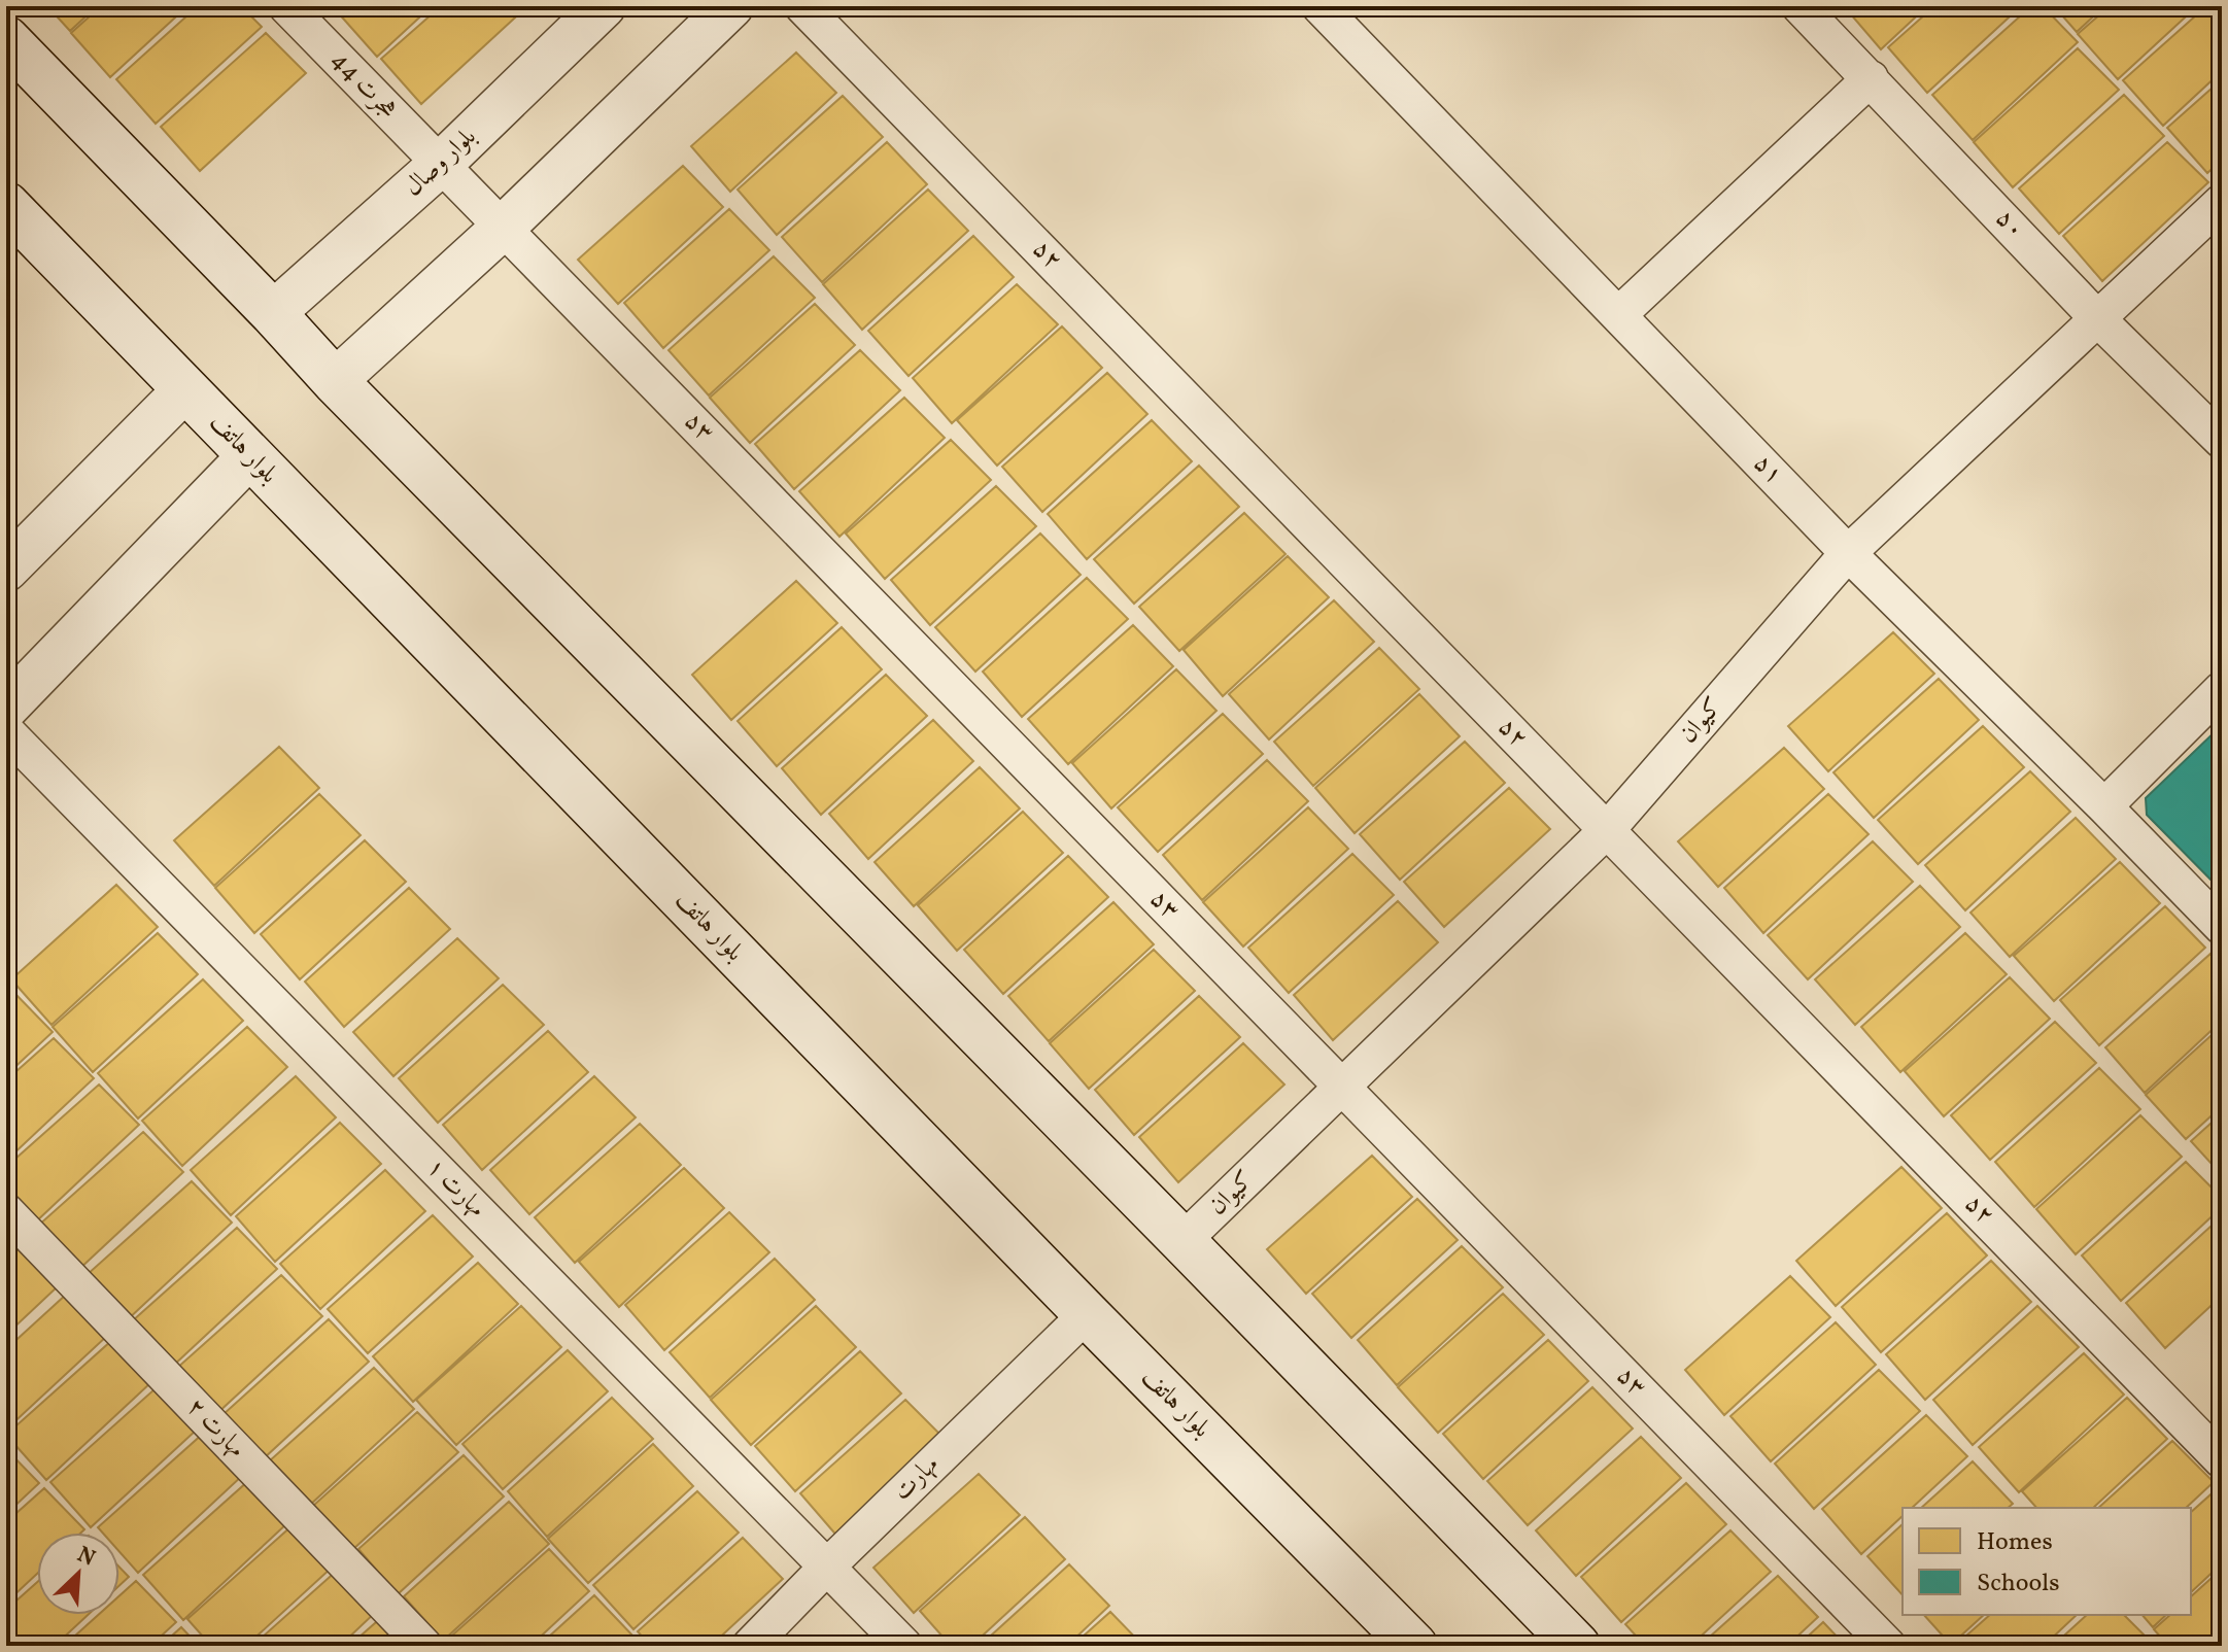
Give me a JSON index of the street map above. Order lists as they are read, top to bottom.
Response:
{
  "streets": {
    "main road": ["بلوار هاتف"],
    "street": [
      "هجرت 44",
      "بلوار وصال",
      "۵۰",
      "۵۲",
      "۵۳",
      "۵۱",
      "کیوان",
      "مهارت ۱",
      "مهارت ۲",
      "مهارت"
    ]
  },
  "crossings": [
    ["هجرت 44", "بلوار وصال"],
    ["هجرت 44", "۵۳"],
    ["بلوار وصال", "۵۳"],
    ["۵۰", "کیوان"],
    ["۵۲", "کیوان"],
    ["۵۳", "کیوان"],
    ["بلوار هاتف", "مهارت"],
    ["۵۱", "کیوان"],
    ["مهارت ۱", "مهارت"]
  ],
  "legend": ["Homes", "Schools"],
  "north": "top right"
}
